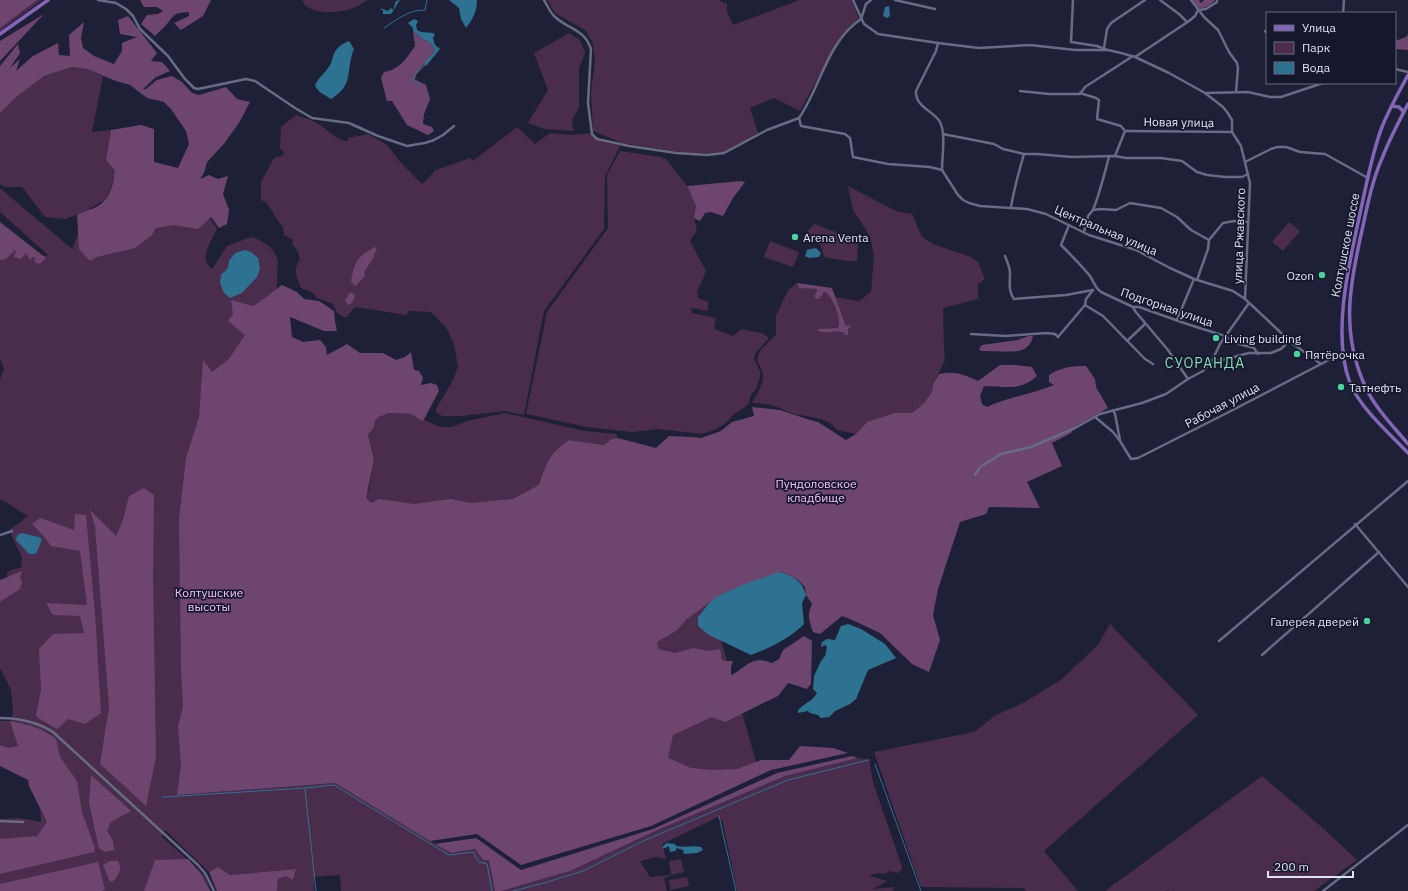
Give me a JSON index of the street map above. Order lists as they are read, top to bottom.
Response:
{
  "streets": {
    "main road": ["Колтушское шоссе"],
    "street": [
      "Новая улица",
      "Центральная улица",
      "улица Ржавского",
      "Подгорная улица",
      "Рабочая улица"
    ]
  },
  "crossings": [
    ["Новая улица", "улица Ржавского"],
    ["Центральная улица", "улица Ржавского"],
    ["Центральная улица", "Рабочая улица"],
    ["Колтушское шоссе", "Рабочая улица"]
  ],
  "districts": ["СУОРАНДА"],
  "parks": ["Пундоловское кладбище", "Колтушские высоты"],
  "places": [
    "Arena Venta",
    "Ozon",
    "Living building",
    "Пятёрочка",
    "Татнефть",
    "Галерея дверей"
  ],
  "legend": ["Улица", "Парк", "Вода"],
  "scale_bar": "200 m"
}
